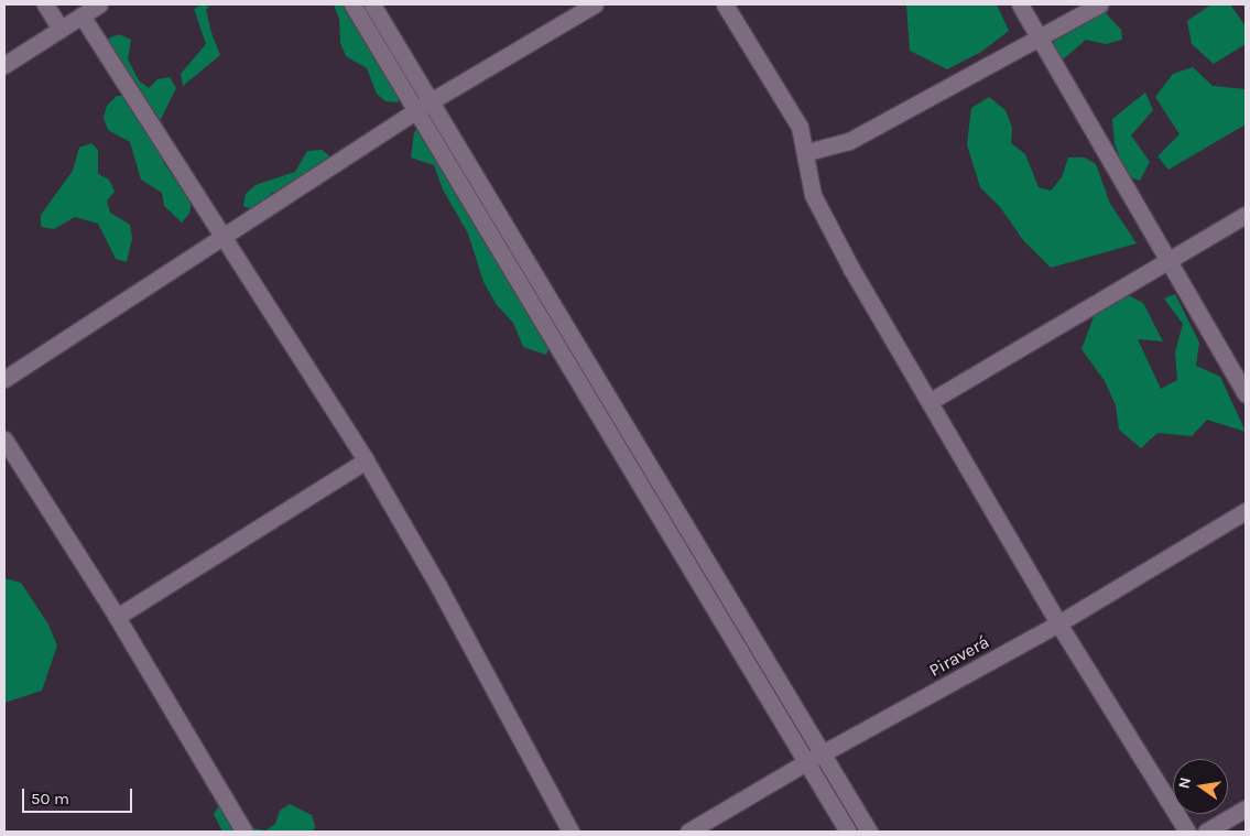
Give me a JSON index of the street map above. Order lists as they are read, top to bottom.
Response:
{
  "streets": {
    "street": ["Piraverá"]
  },
  "scale_bar": "50 m",
  "north": "left"
}
